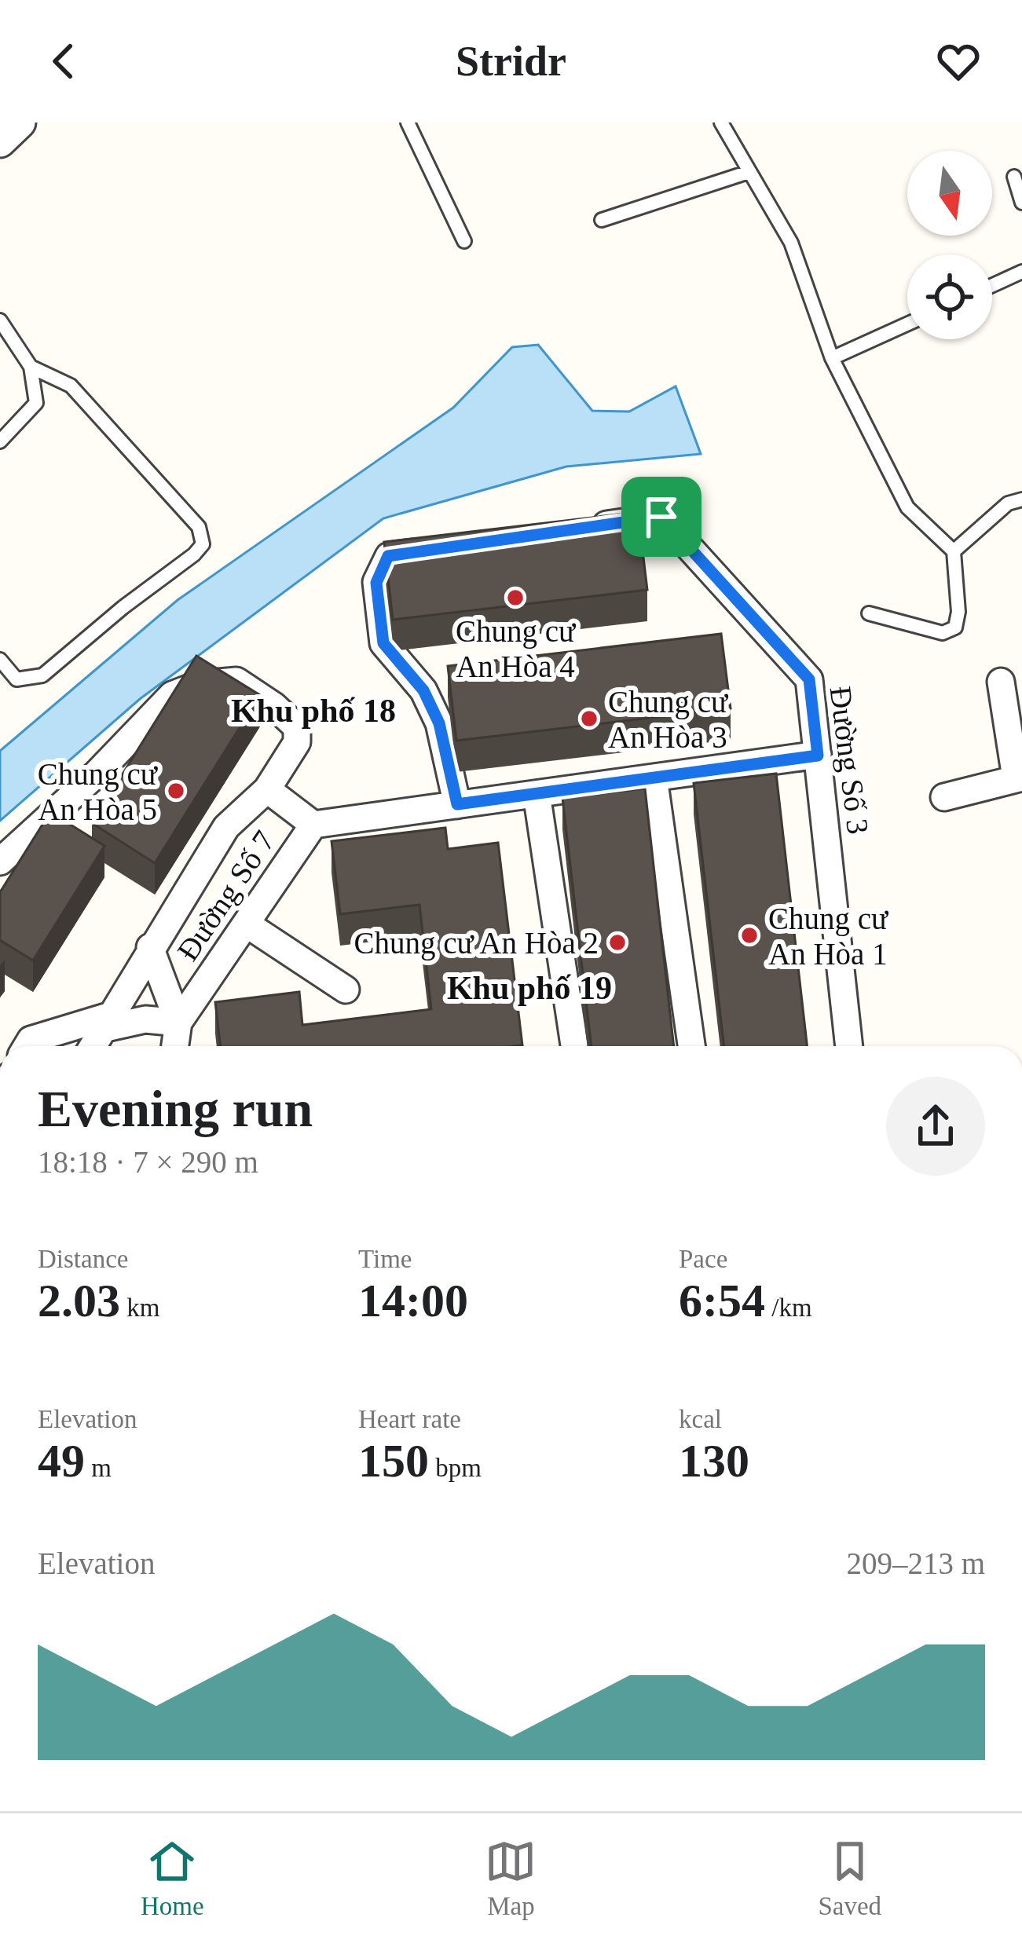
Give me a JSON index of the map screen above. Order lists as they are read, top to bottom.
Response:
{
  "streets": {
    "street": ["Đường Số 3", "Đường Số 7"]
  },
  "crossings": [
    ["Đường Số 3", "Đường Số 7"]
  ],
  "districts": ["Khu phố 18", "Khu phố 19"],
  "places": [
    "Chung cư An Hòa 4",
    "Chung cư An Hòa 3",
    "Chung cư An Hòa 5",
    "Chung cư An Hòa 1",
    "Chung cư An Hòa 2"
  ],
  "north": "bottom",
  "page": {
    "header": "Stridr",
    "heading": ["Evening run", "18:18 · 7 × 290 m"],
    "stats": [
      ["Distance", "2.03 km"],
      ["Time", "14:00"],
      ["Pace", "6:54 /km"],
      ["Elevation", "49 m"],
      ["Heart rate", "150 bpm"],
      ["kcal", "130"]
    ],
    "chart": ["Elevation", "209–213 m"],
    "tabs": ["Home", "Map", "Saved"]
  }
}
